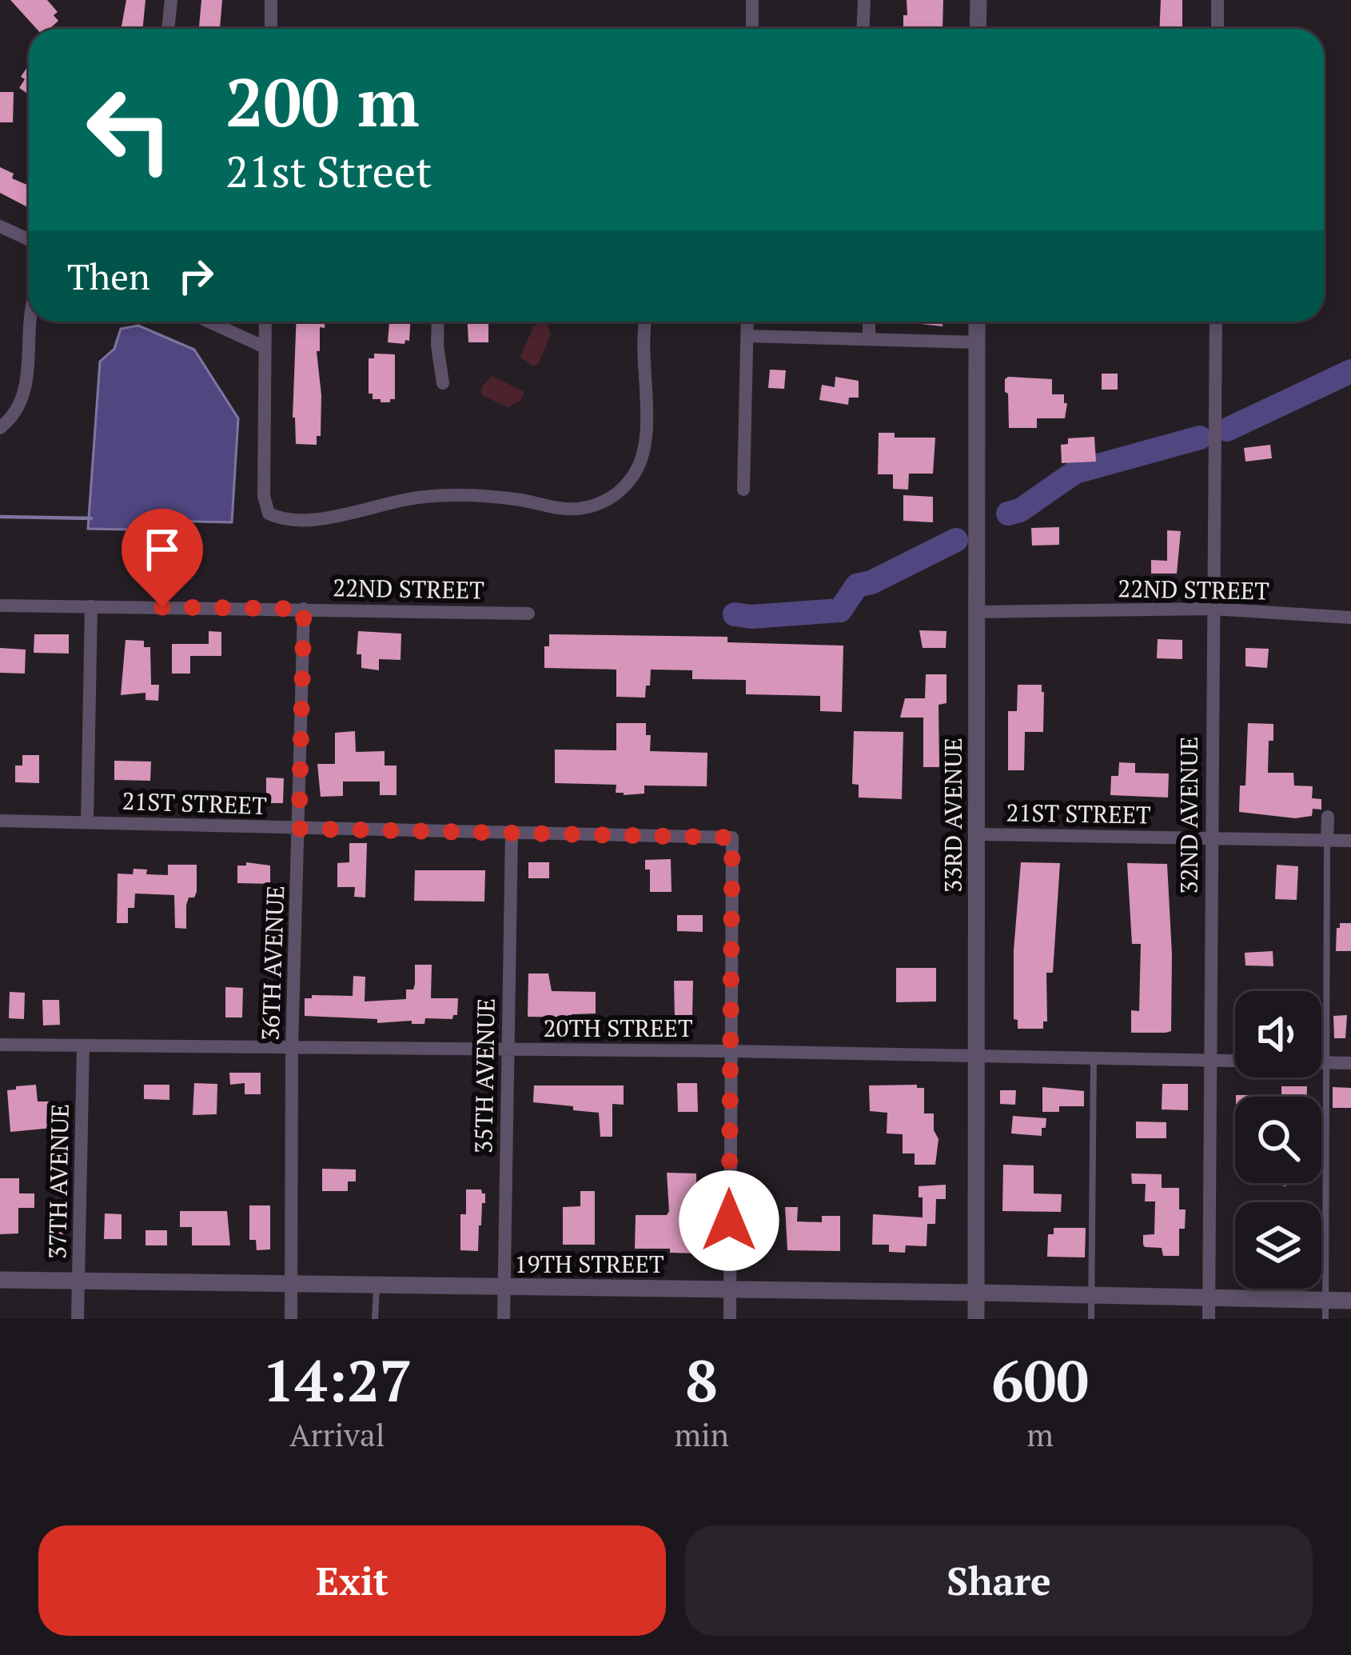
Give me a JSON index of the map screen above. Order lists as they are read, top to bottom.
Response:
{
  "streets": {
    "street": [
      "22ND STREET",
      "21ST STREET",
      "33RD AVENUE",
      "32ND AVENUE",
      "36TH AVENUE",
      "20TH STREET",
      "35TH AVENUE",
      "37TH AVENUE",
      "19TH STREET"
    ]
  },
  "crossings": [
    ["22ND STREET", "33RD AVENUE"],
    ["22ND STREET", "32ND AVENUE"],
    ["22ND STREET", "36TH AVENUE"],
    ["21ST STREET", "33RD AVENUE"],
    ["21ST STREET", "32ND AVENUE"],
    ["21ST STREET", "36TH AVENUE"],
    ["21ST STREET", "20TH STREET"],
    ["21ST STREET", "35TH AVENUE"],
    ["33RD AVENUE", "20TH STREET"],
    ["33RD AVENUE", "19TH STREET"],
    ["32ND AVENUE", "20TH STREET"],
    ["32ND AVENUE", "19TH STREET"],
    ["36TH AVENUE", "20TH STREET"],
    ["36TH AVENUE", "19TH STREET"],
    ["20TH STREET", "35TH AVENUE"],
    ["20TH STREET", "37TH AVENUE"],
    ["35TH AVENUE", "19TH STREET"],
    ["37TH AVENUE", "19TH STREET"]
  ],
  "page": {
    "turn": ["200 m", "21st Street"],
    "then": "Then",
    "eta": [
      "14:27",
      "Arrival",
      "8",
      "min",
      "600",
      "m"
    ],
    "buttons": ["Exit", "Share"]
  }
}
